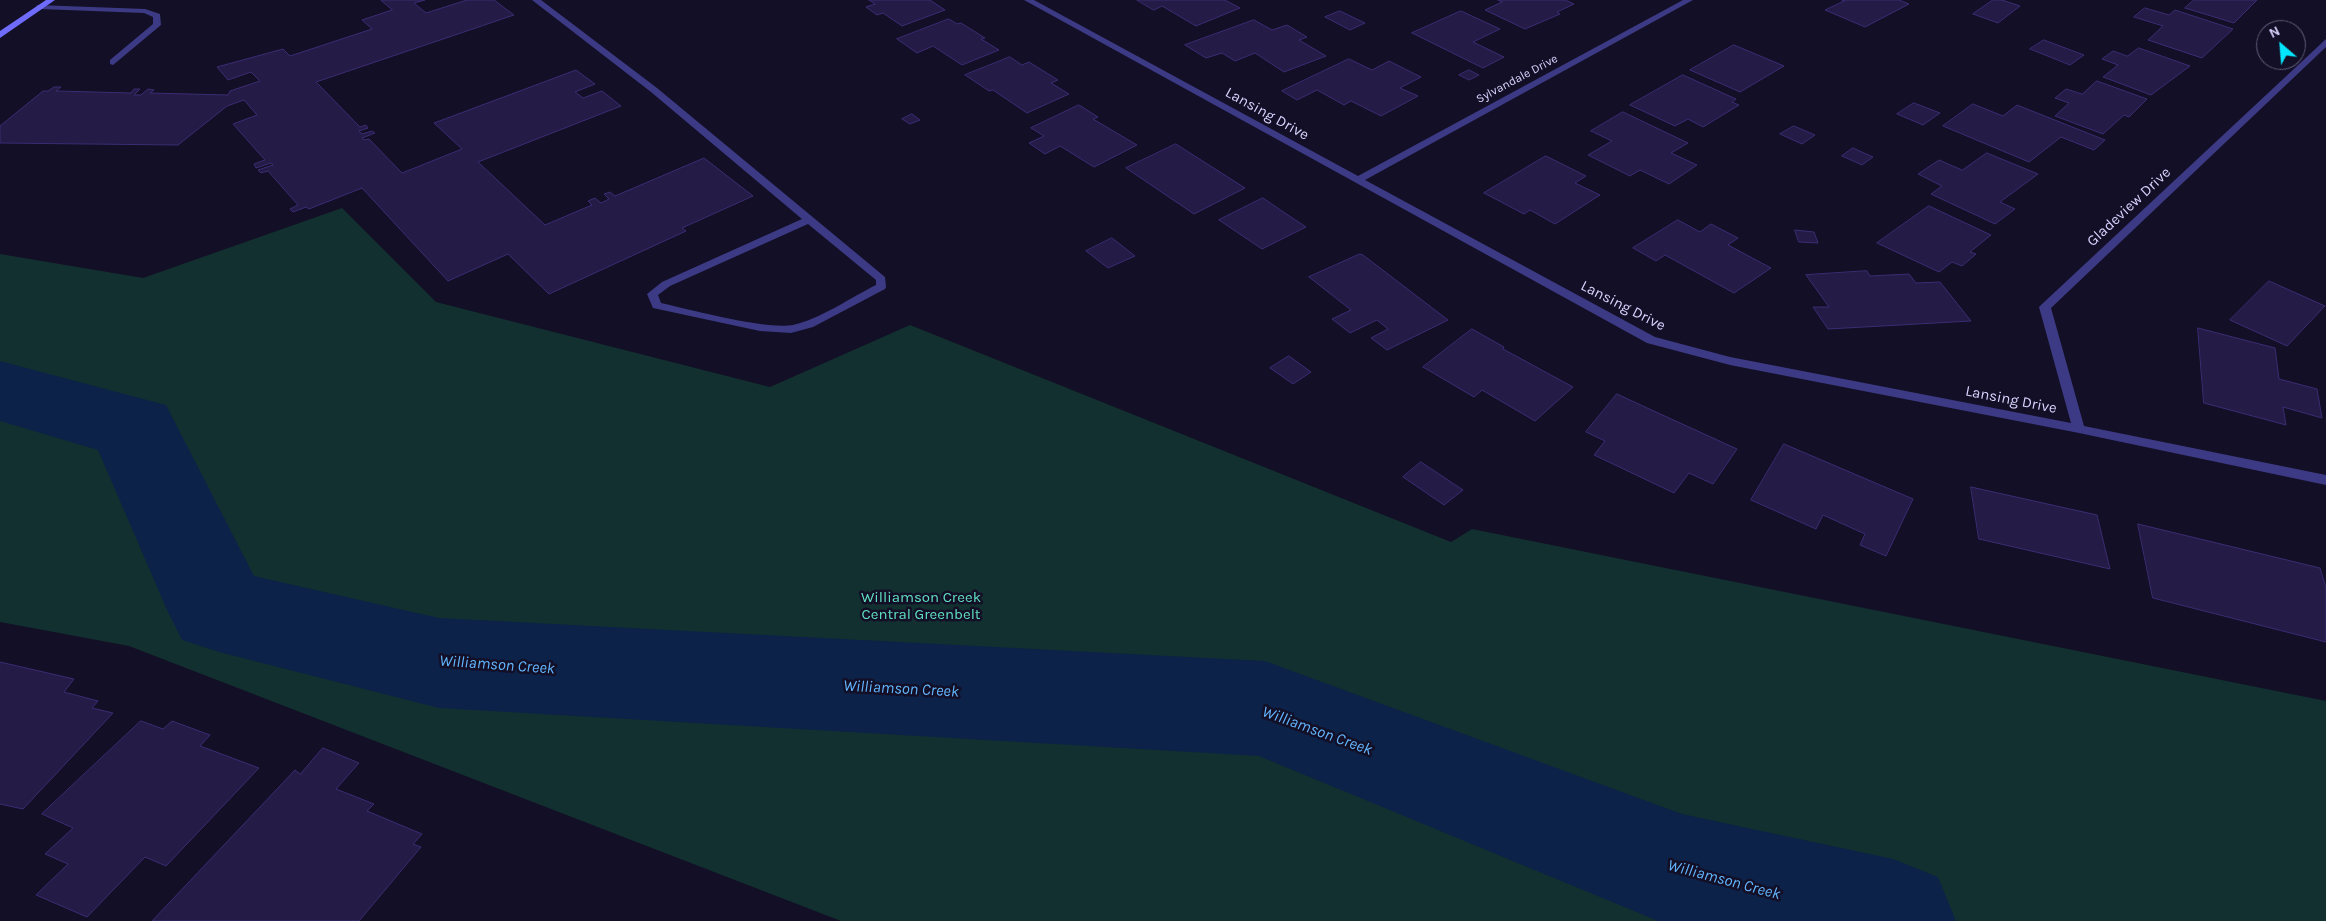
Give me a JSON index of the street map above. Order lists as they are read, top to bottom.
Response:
{
  "streets": {
    "street": ["Sylvandale Drive", "Lansing Drive", "Gladeview Drive"]
  },
  "crossings": [
    ["Sylvandale Drive", "Lansing Drive"],
    ["Lansing Drive", "Gladeview Drive"]
  ],
  "water": ["Williamson Creek"],
  "parks": ["Williamson Creek Central Greenbelt"],
  "north": "top left"
}
